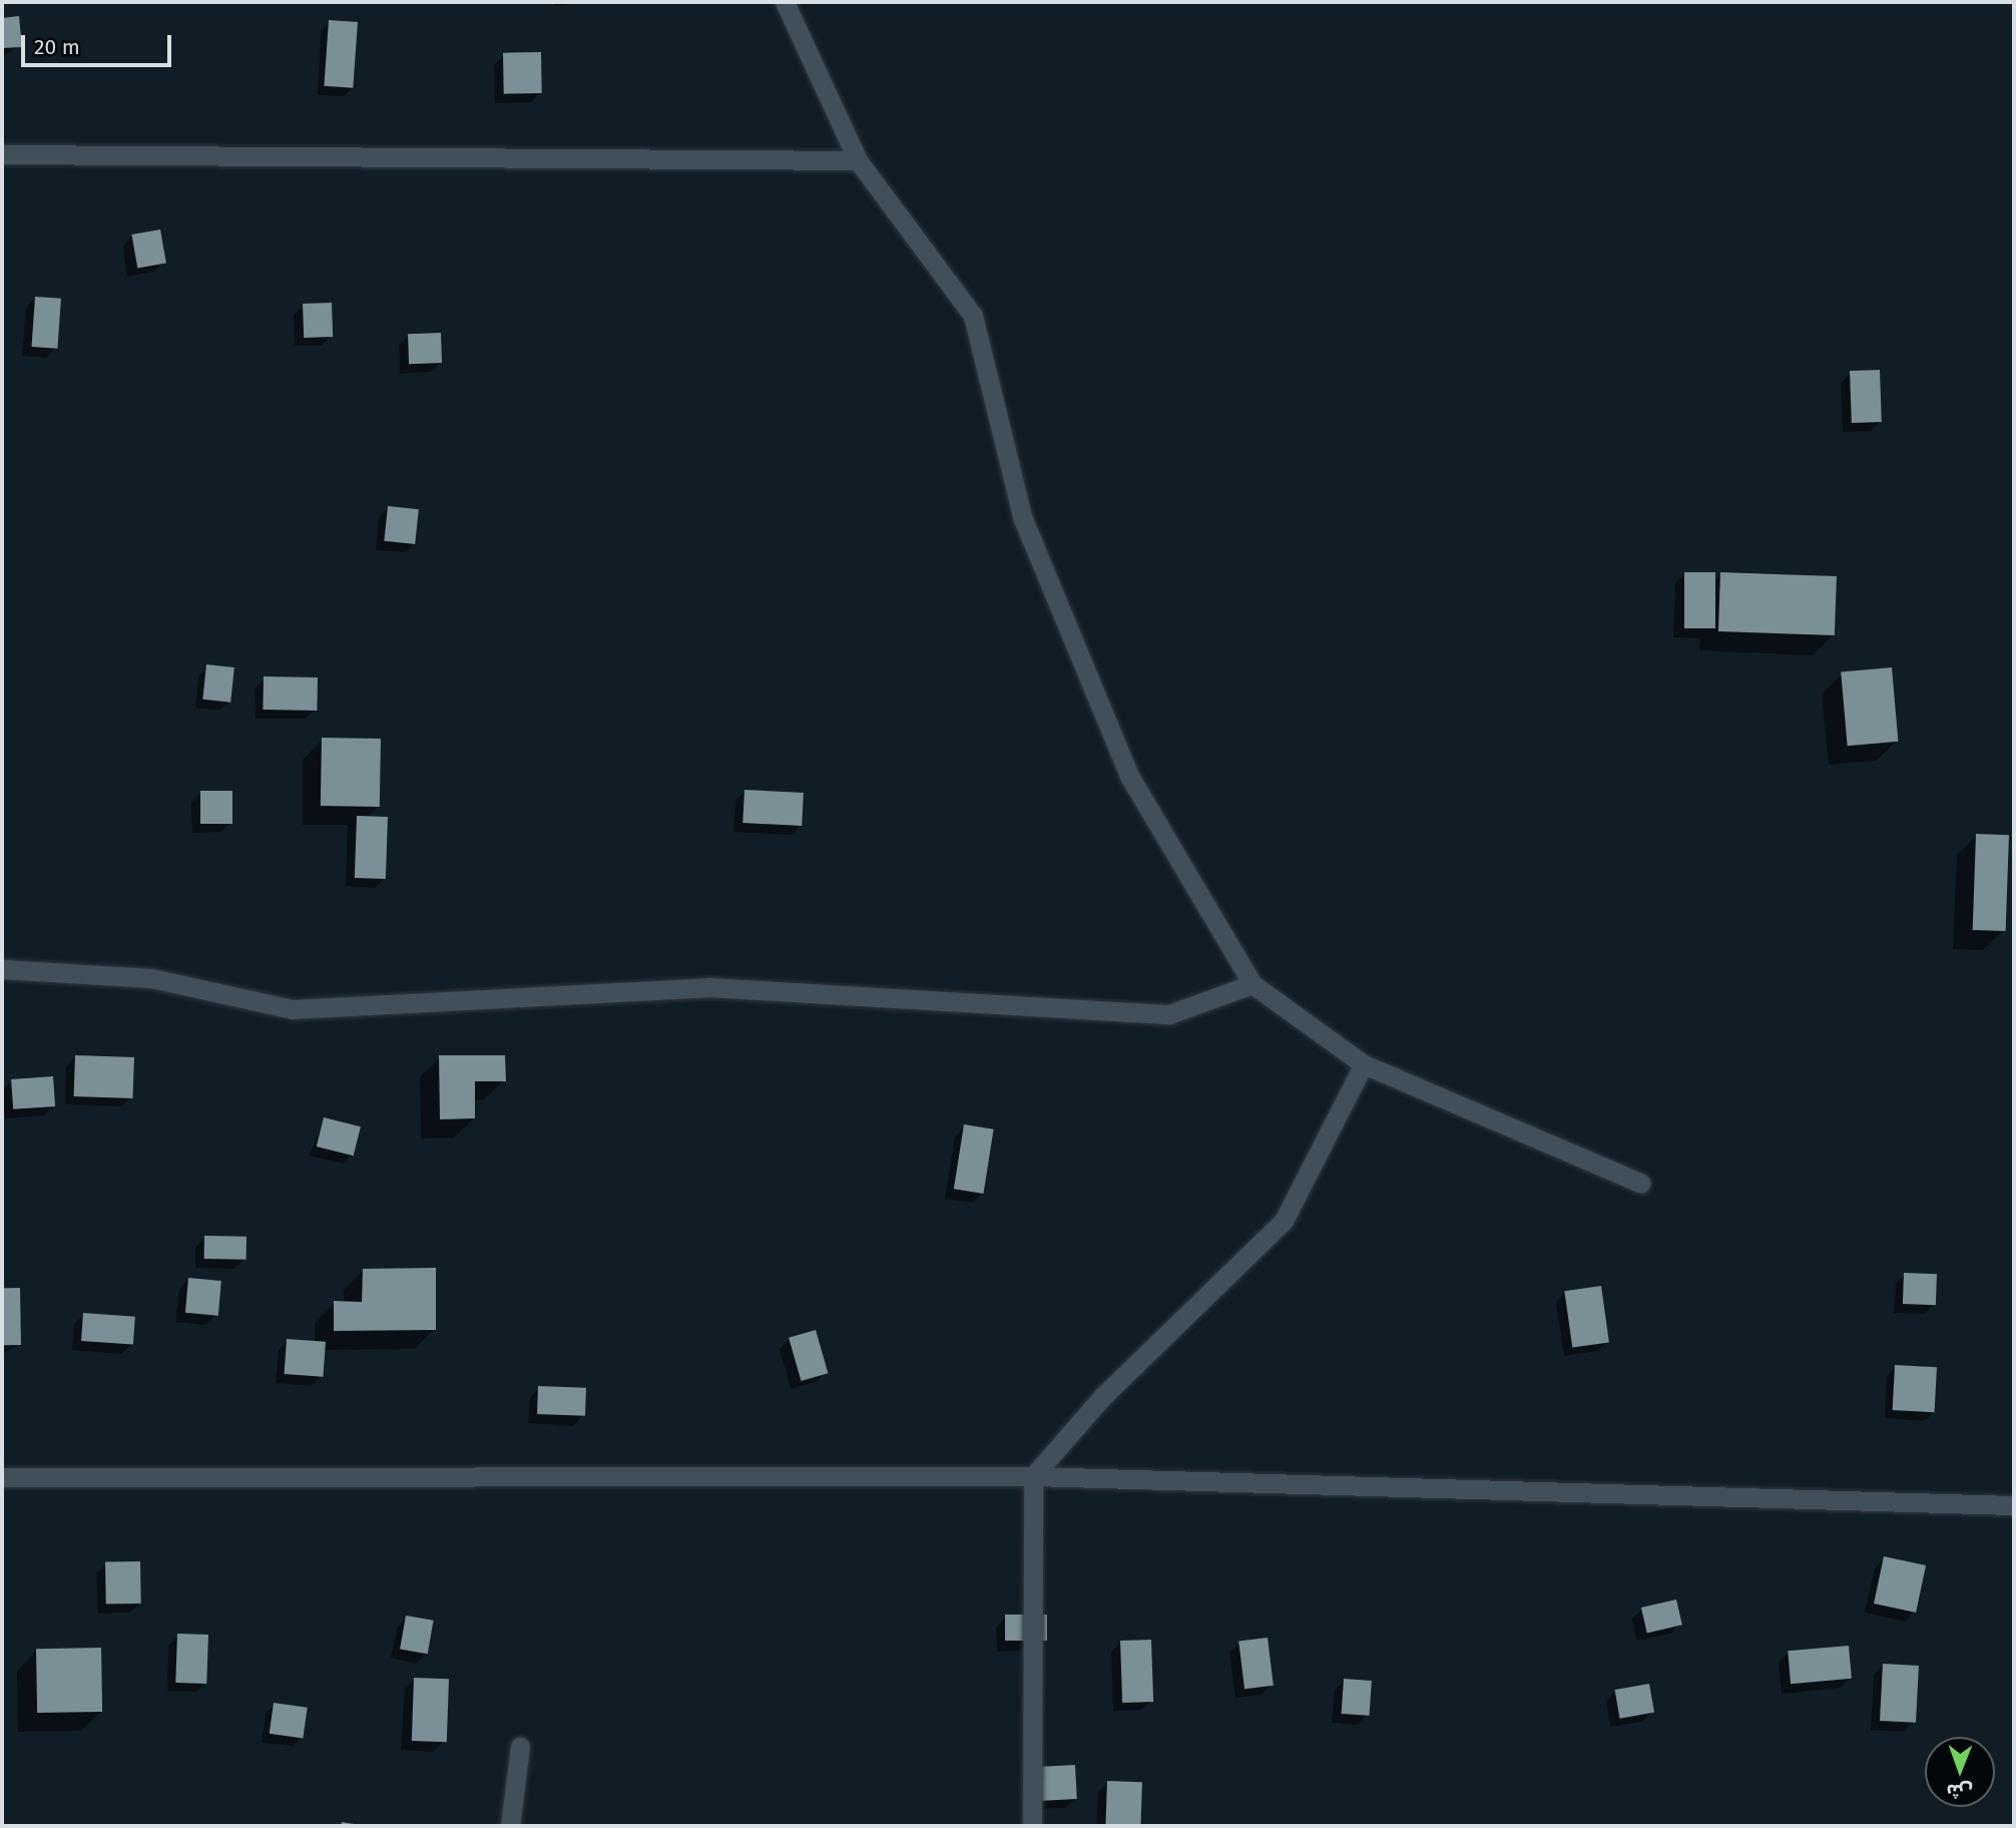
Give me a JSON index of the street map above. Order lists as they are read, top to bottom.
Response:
{
  "scale_bar": "20 m",
  "north": "bottom"
}
